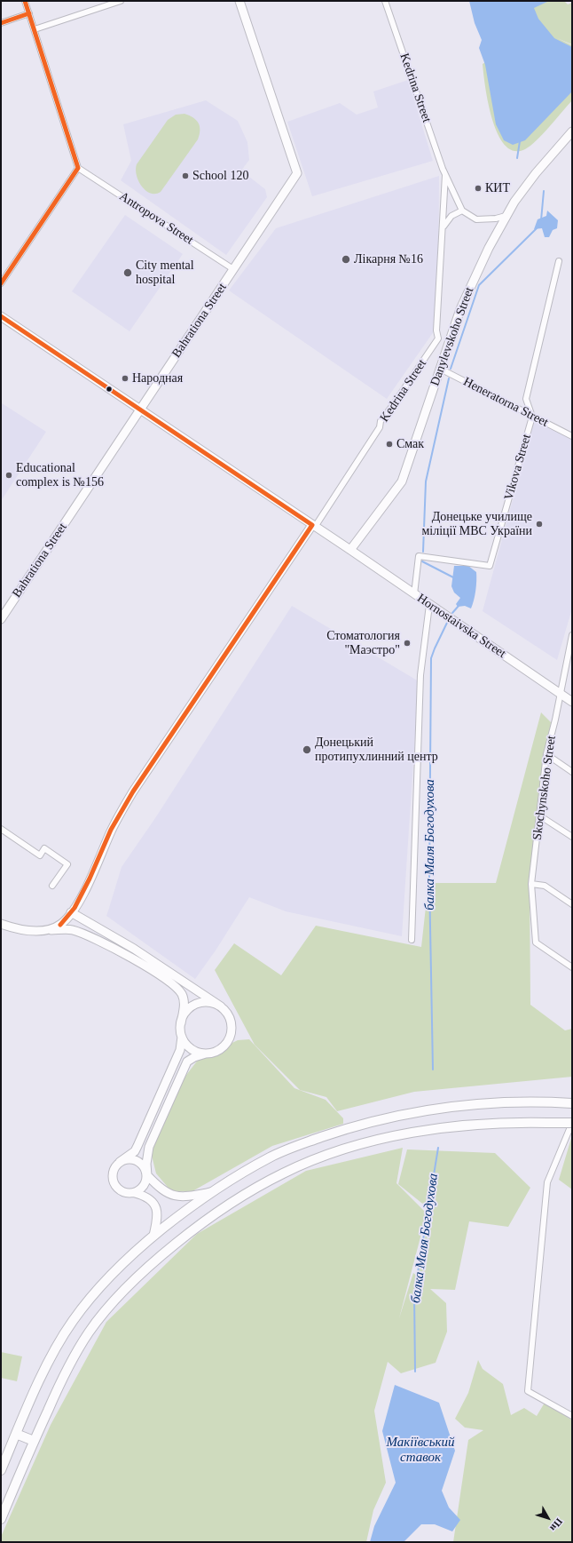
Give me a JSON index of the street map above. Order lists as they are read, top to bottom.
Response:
{
  "streets": {
    "street": [
      "Kedrina Street",
      "Antropova Street",
      "Bahrationa Street",
      "Danylevskoho Street",
      "Heneratorna Street",
      "Vikova Street",
      "Hornostaivska Street",
      "Skochynskoho Street"
    ]
  },
  "crossings": [
    ["Kedrina Street", "Hornostaivska Street"],
    ["Antropova Street", "Bahrationa Street"],
    ["Bahrationa Street", "Hornostaivska Street"],
    ["Danylevskoho Street", "Heneratorna Street"],
    ["Danylevskoho Street", "Hornostaivska Street"],
    ["Heneratorna Street", "Vikova Street"],
    ["Vikova Street", "Hornostaivska Street"],
    ["Hornostaivska Street", "Skochynskoho Street"]
  ],
  "water": ["балка Маля Богодухова", "Макіївський ставок"],
  "places": [
    "School 120",
    "КИТ",
    "Лікарня №16",
    "City mental hospital",
    "Народная",
    "Смак",
    "Educational complex is №156",
    "Донецьке училище міліції МВС України",
    "Стоматология \"Маэстро\"",
    "Донецький протипухлинний центр"
  ],
  "north": "bottom right"
}
